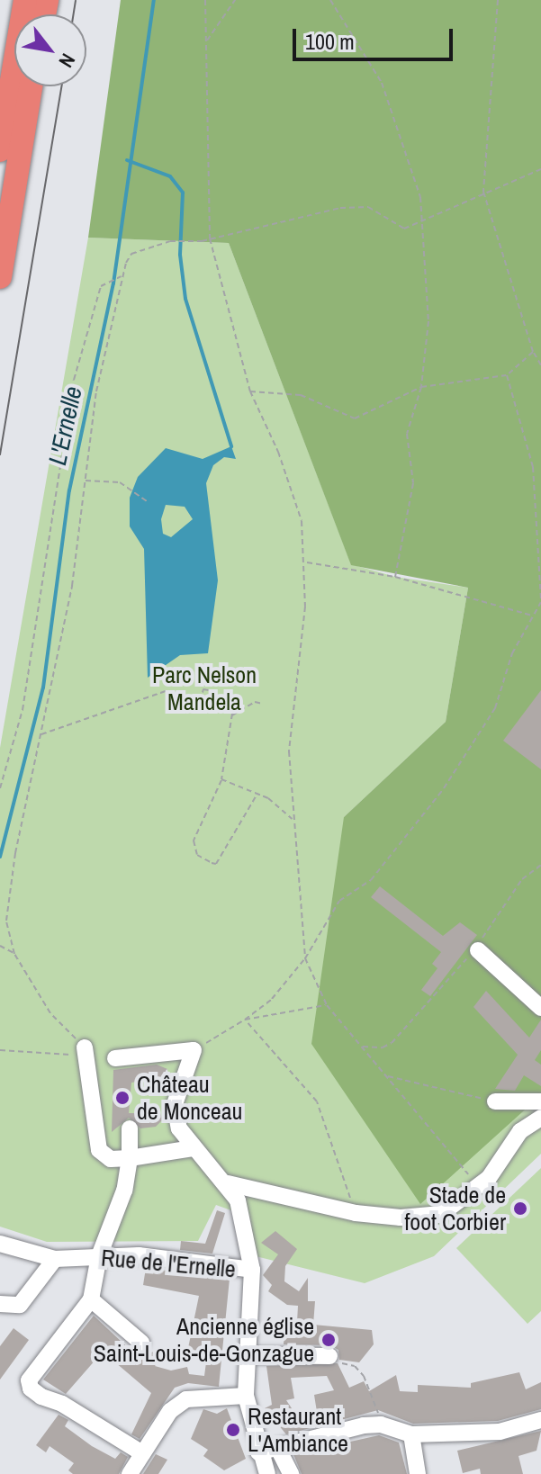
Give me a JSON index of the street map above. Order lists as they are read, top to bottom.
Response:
{
  "streets": {
    "street": ["Rue de l'Ernelle"]
  },
  "water": ["L'Ernelle"],
  "parks": ["Parc Nelson Mandela"],
  "places": [
    "Château de Monceau",
    "Stade de foot Corbier",
    "Ancienne église Saint-Louis-de-Gonzague",
    "Restaurant L'Ambiance"
  ],
  "scale_bar": "100 m",
  "north": "bottom right"
}
